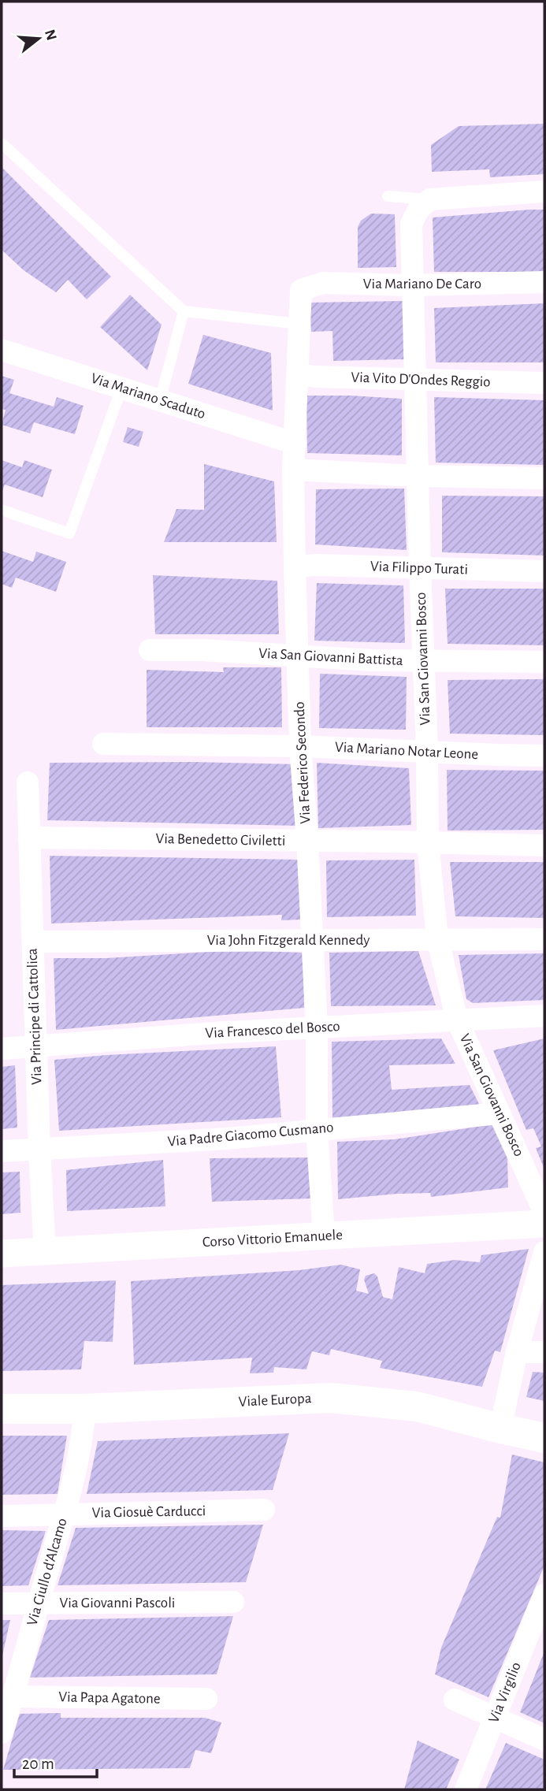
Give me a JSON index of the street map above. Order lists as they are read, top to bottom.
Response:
{
  "streets": {
    "main road": ["Viale Europa"],
    "street": [
      "Via Mariano De Caro",
      "Via Vito D'Ondes Reggio",
      "Via Mariano Scaduto",
      "Via Filippo Turati",
      "Via San Giovanni Battista",
      "Via San Giovanni Bosco",
      "Via Mariano Notar Leone",
      "Via Federico Secondo",
      "Via Benedetto Civiletti",
      "Via John Fitzgerald Kennedy",
      "Via Principe di Cattolica",
      "Via Francesco del Bosco",
      "Via Padre Giacomo Cusmano",
      "Corso Vittorio Emanuele",
      "Via Giosuè Carducci",
      "Via Ciullo d'Alcamo",
      "Via Giovanni Pascoli",
      "Via Virgilio",
      "Via Papa Agatone"
    ]
  },
  "crossings": [
    ["Via Mariano De Caro", "Via San Giovanni Bosco"],
    ["Via Mariano De Caro", "Via Federico Secondo"],
    ["Via Vito D'Ondes Reggio", "Via San Giovanni Bosco"],
    ["Via Vito D'Ondes Reggio", "Via Federico Secondo"],
    ["Via Mariano Scaduto", "Via Federico Secondo"],
    ["Via Filippo Turati", "Via San Giovanni Bosco"],
    ["Via Filippo Turati", "Via Federico Secondo"],
    ["Via San Giovanni Battista", "Via San Giovanni Bosco"],
    ["Via San Giovanni Battista", "Via Federico Secondo"],
    ["Via San Giovanni Bosco", "Via Mariano Notar Leone"],
    ["Via San Giovanni Bosco", "Via Benedetto Civiletti"],
    ["Via San Giovanni Bosco", "Via John Fitzgerald Kennedy"],
    ["Via San Giovanni Bosco", "Via Francesco del Bosco"],
    ["Via San Giovanni Bosco", "Via Padre Giacomo Cusmano"],
    ["Via Mariano Notar Leone", "Via Federico Secondo"],
    ["Via Federico Secondo", "Via Benedetto Civiletti"],
    ["Via Federico Secondo", "Via John Fitzgerald Kennedy"],
    ["Via Federico Secondo", "Via Francesco del Bosco"],
    ["Via Federico Secondo", "Via Padre Giacomo Cusmano"],
    ["Via Federico Secondo", "Corso Vittorio Emanuele"],
    ["Via Benedetto Civiletti", "Via Principe di Cattolica"],
    ["Via John Fitzgerald Kennedy", "Via Principe di Cattolica"],
    ["Via Principe di Cattolica", "Via Francesco del Bosco"],
    ["Via Principe di Cattolica", "Via Padre Giacomo Cusmano"],
    ["Via Principe di Cattolica", "Corso Vittorio Emanuele"],
    ["Viale Europa", "Via Ciullo d'Alcamo"],
    ["Via Giosuè Carducci", "Via Ciullo d'Alcamo"],
    ["Via Ciullo d'Alcamo", "Via Giovanni Pascoli"],
    ["Via Ciullo d'Alcamo", "Via Papa Agatone"]
  ],
  "scale_bar": "20 m",
  "north": "right"
}
